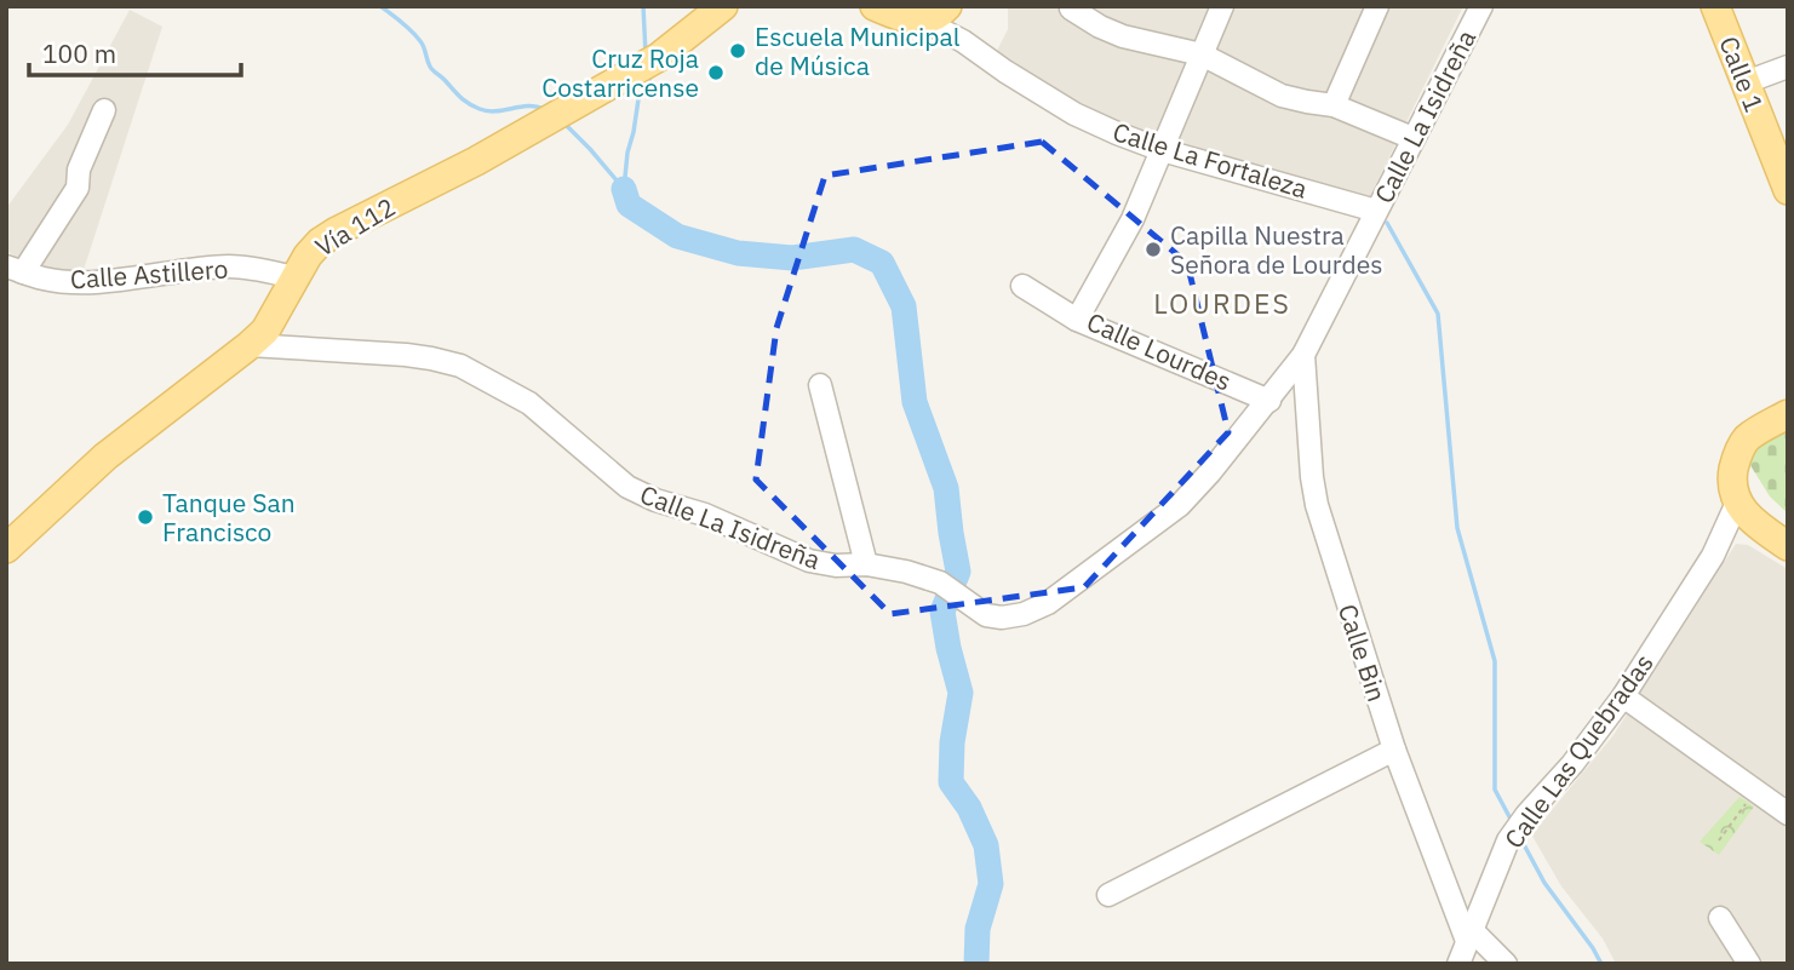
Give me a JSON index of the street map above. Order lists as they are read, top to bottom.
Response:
{
  "streets": {
    "main road": ["Calle 1", "Vía 112"],
    "street": [
      "Calle La Isidreña",
      "Calle La Fortaleza",
      "Calle Astillero",
      "Calle Lourdes",
      "Calle Bin",
      "Calle Las Quebradas"
    ]
  },
  "crossings": [
    ["Calle La Isidreña", "Calle La Fortaleza"],
    ["Calle La Isidreña", "Vía 112"],
    ["Calle La Isidreña", "Calle Lourdes"],
    ["Calle La Isidreña", "Calle Bin"],
    ["Calle La Fortaleza", "Calle Lourdes"],
    ["Vía 112", "Calle Astillero"],
    ["Calle Bin", "Calle Las Quebradas"]
  ],
  "districts": ["LOURDES"],
  "places": [
    "Escuela Municipal de Música",
    "Cruz Roja Costarricense",
    "Capilla Nuestra Señora de Lourdes",
    "Tanque San Francisco"
  ],
  "scale_bar": "100 m"
}
